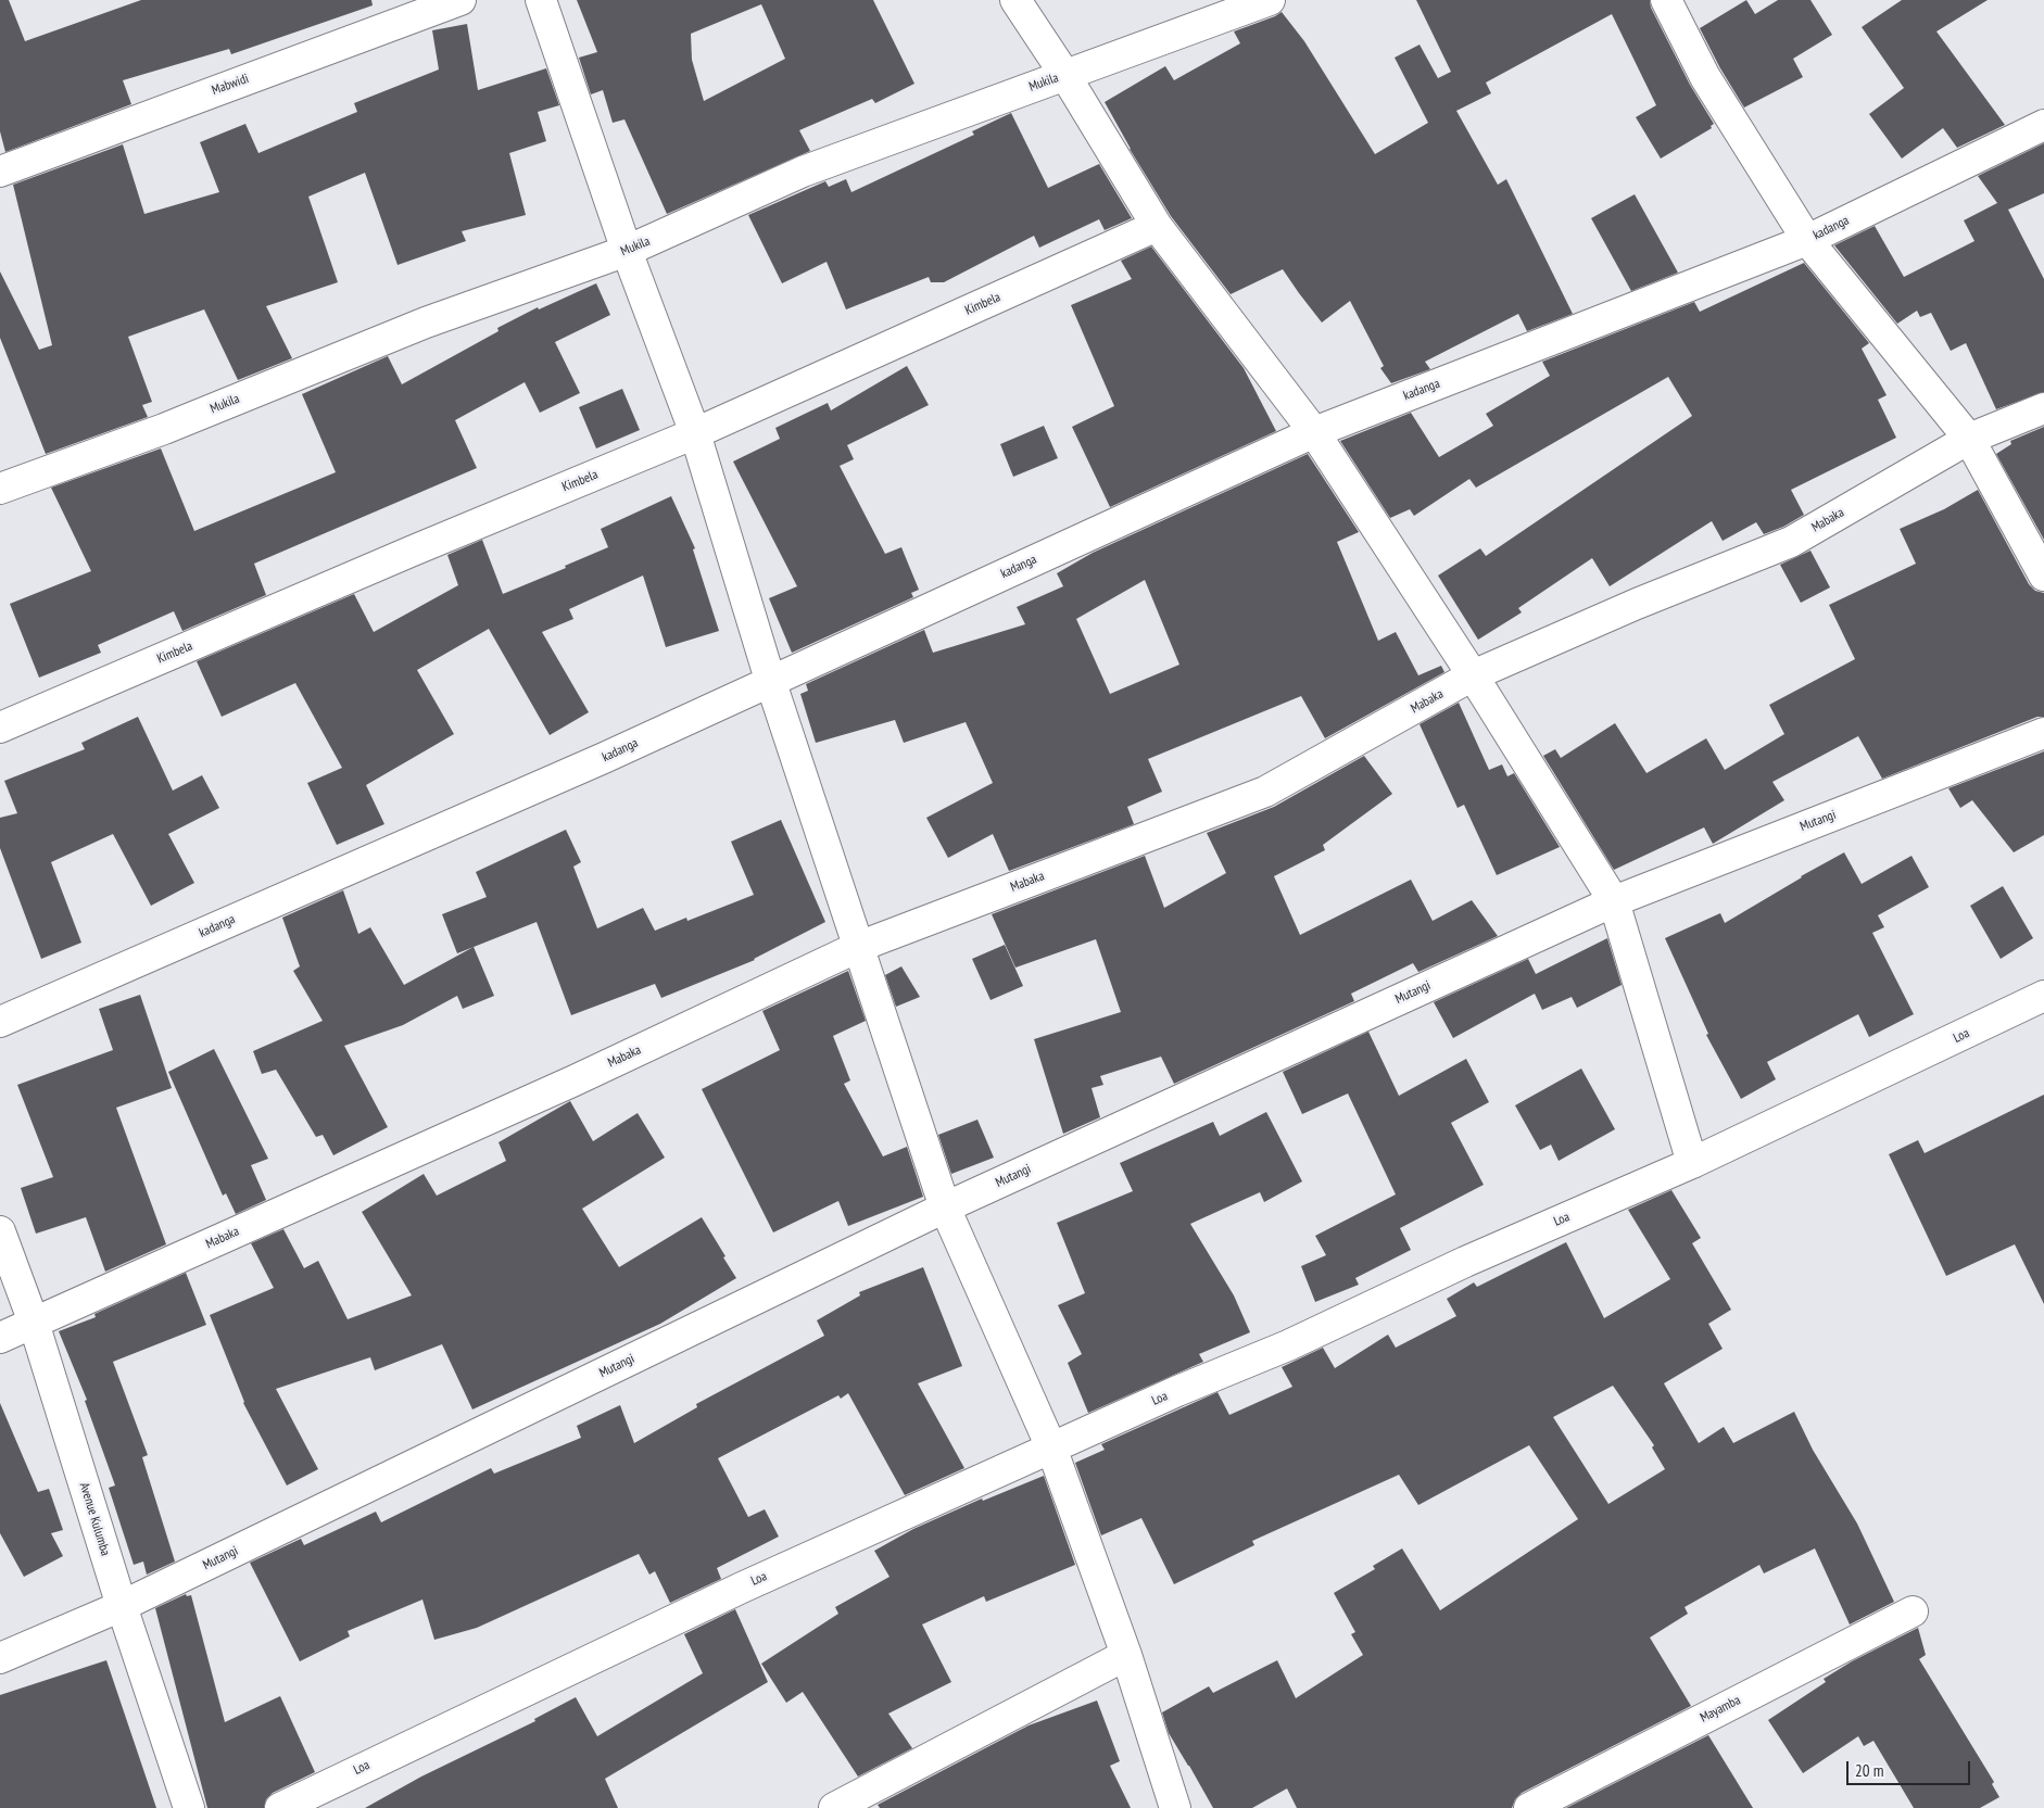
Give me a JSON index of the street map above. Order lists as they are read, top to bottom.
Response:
{
  "streets": {
    "street": [
      "Mukila",
      "Mabwidi",
      "kadanga",
      "Kimbela",
      "Mabaka",
      "Mutangi",
      "Loa",
      "Avenue Kulumba",
      "Mayamba"
    ]
  },
  "crossings": [
    ["Mabaka", "Avenue Kulumba"],
    ["Mutangi", "Avenue Kulumba"]
  ],
  "scale_bar": "20 m"
}
